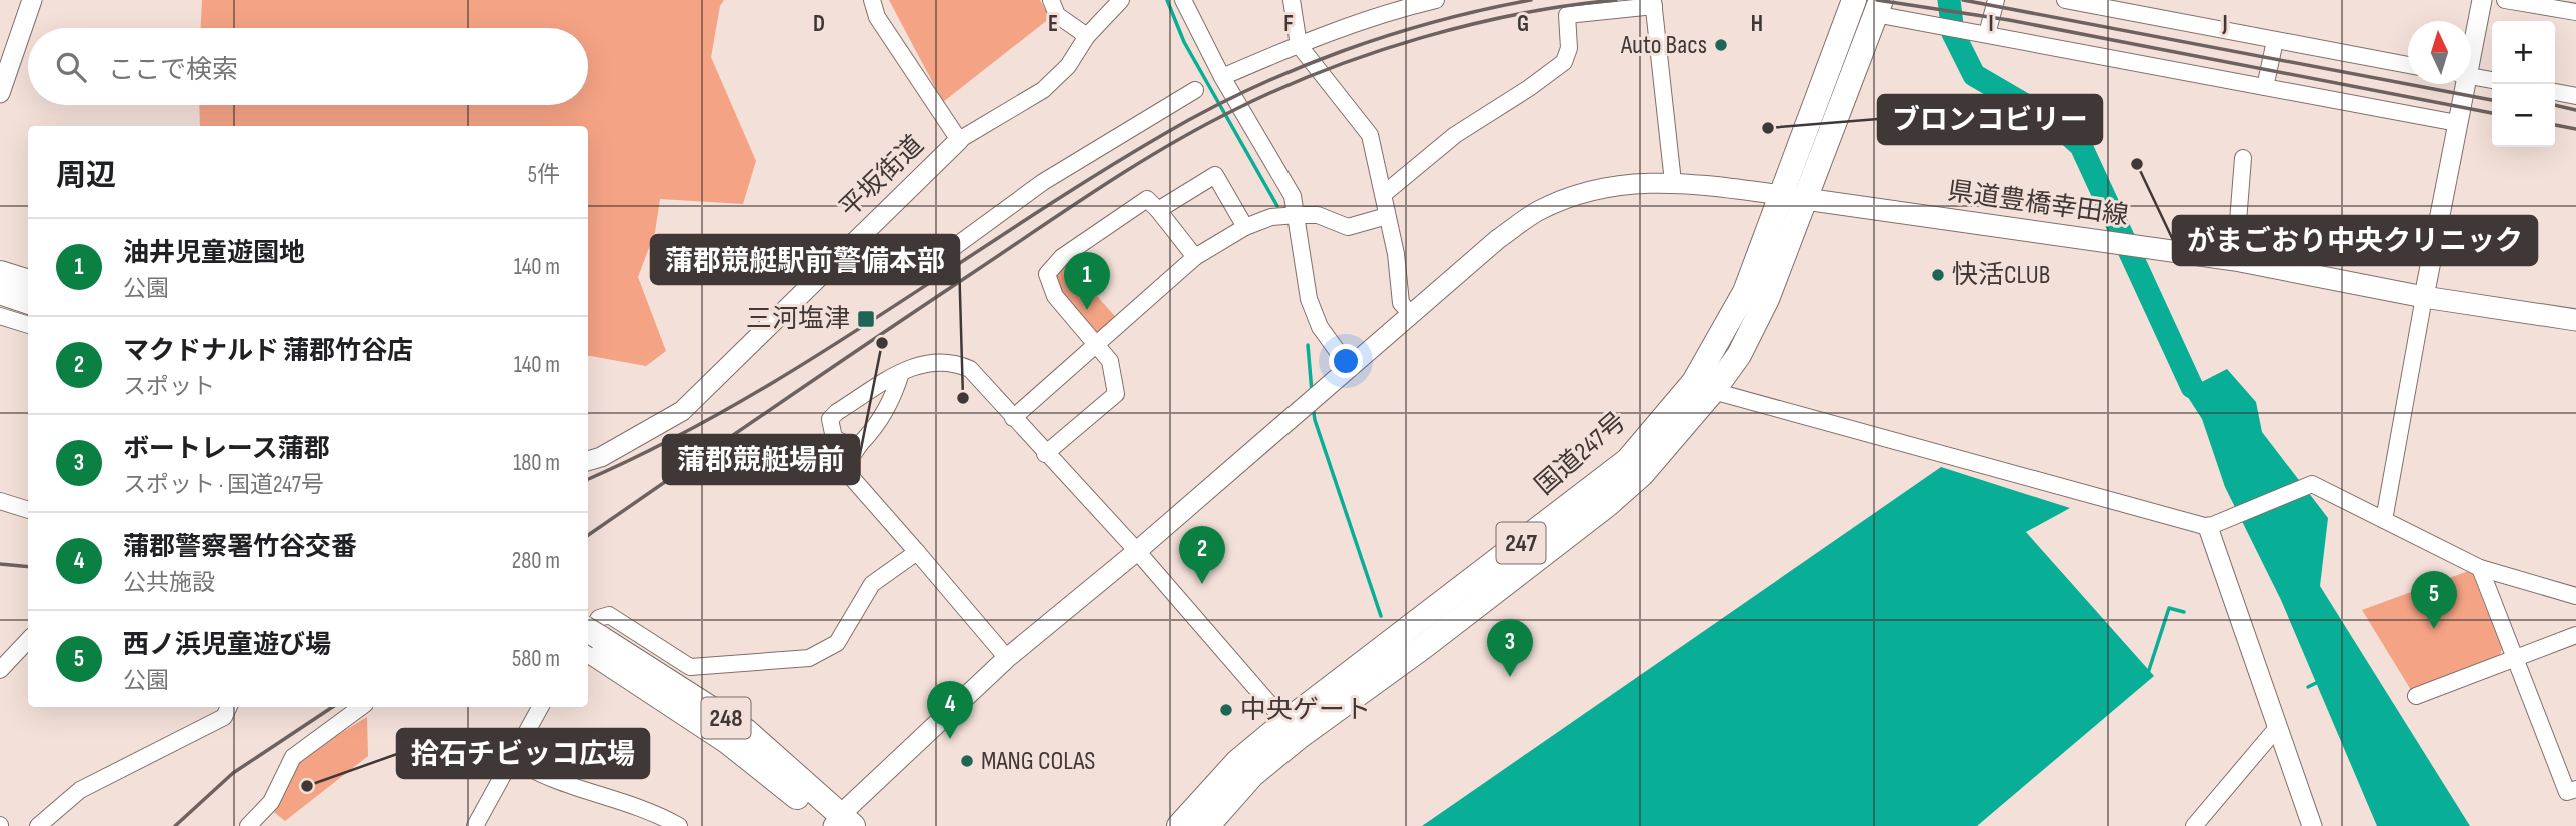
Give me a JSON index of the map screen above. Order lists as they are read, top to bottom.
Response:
{
  "streets": {
    "highway": ["国道247号", "247", "248"],
    "main road": ["県道豊橋幸田線"],
    "street": ["平坂街道"]
  },
  "crossings": [
    ["県道豊橋幸田線", "国道247号"]
  ],
  "places": {
    "other": [
      "Auto Bacs",
      "ブロンコビリー",
      "がまごおり中央クリニック",
      "快活CLUB",
      "蒲郡競艇場前",
      "蒲郡競艇駅前警備本部",
      "中央ゲート",
      "MANG COLAS",
      "拾石チビッコ広場"
    ],
    "transit": ["三河塩津"]
  },
  "north": "top",
  "page": {
    "map_buttons": ["+", "−"],
    "search": "ここで検索",
    "heading": ["周辺", "5件"],
    "list": [
      {
        "mark": "1",
        "name": "油井児童遊園地",
        "note": "公園",
        "value": "140 m"
      },
      {
        "mark": "2",
        "name": "マクドナルド 蒲郡竹谷店",
        "note": "スポット",
        "value": "140 m"
      },
      {
        "mark": "3",
        "name": "ボートレース蒲郡",
        "note": "スポット · 国道247号",
        "value": "180 m"
      },
      {
        "mark": "4",
        "name": "蒲郡警察署竹谷交番",
        "note": "公共施設",
        "value": "280 m"
      },
      {
        "mark": "5",
        "name": "西ノ浜児童遊び場",
        "note": "公園",
        "value": "580 m"
      }
    ],
    "pins": [
      "1",
      "2",
      "5",
      "3",
      "4"
    ]
  },
  "grid": {
    "columns": [
      "D",
      "E",
      "F",
      "G",
      "H",
      "I",
      "J"
    ]
  }
}
